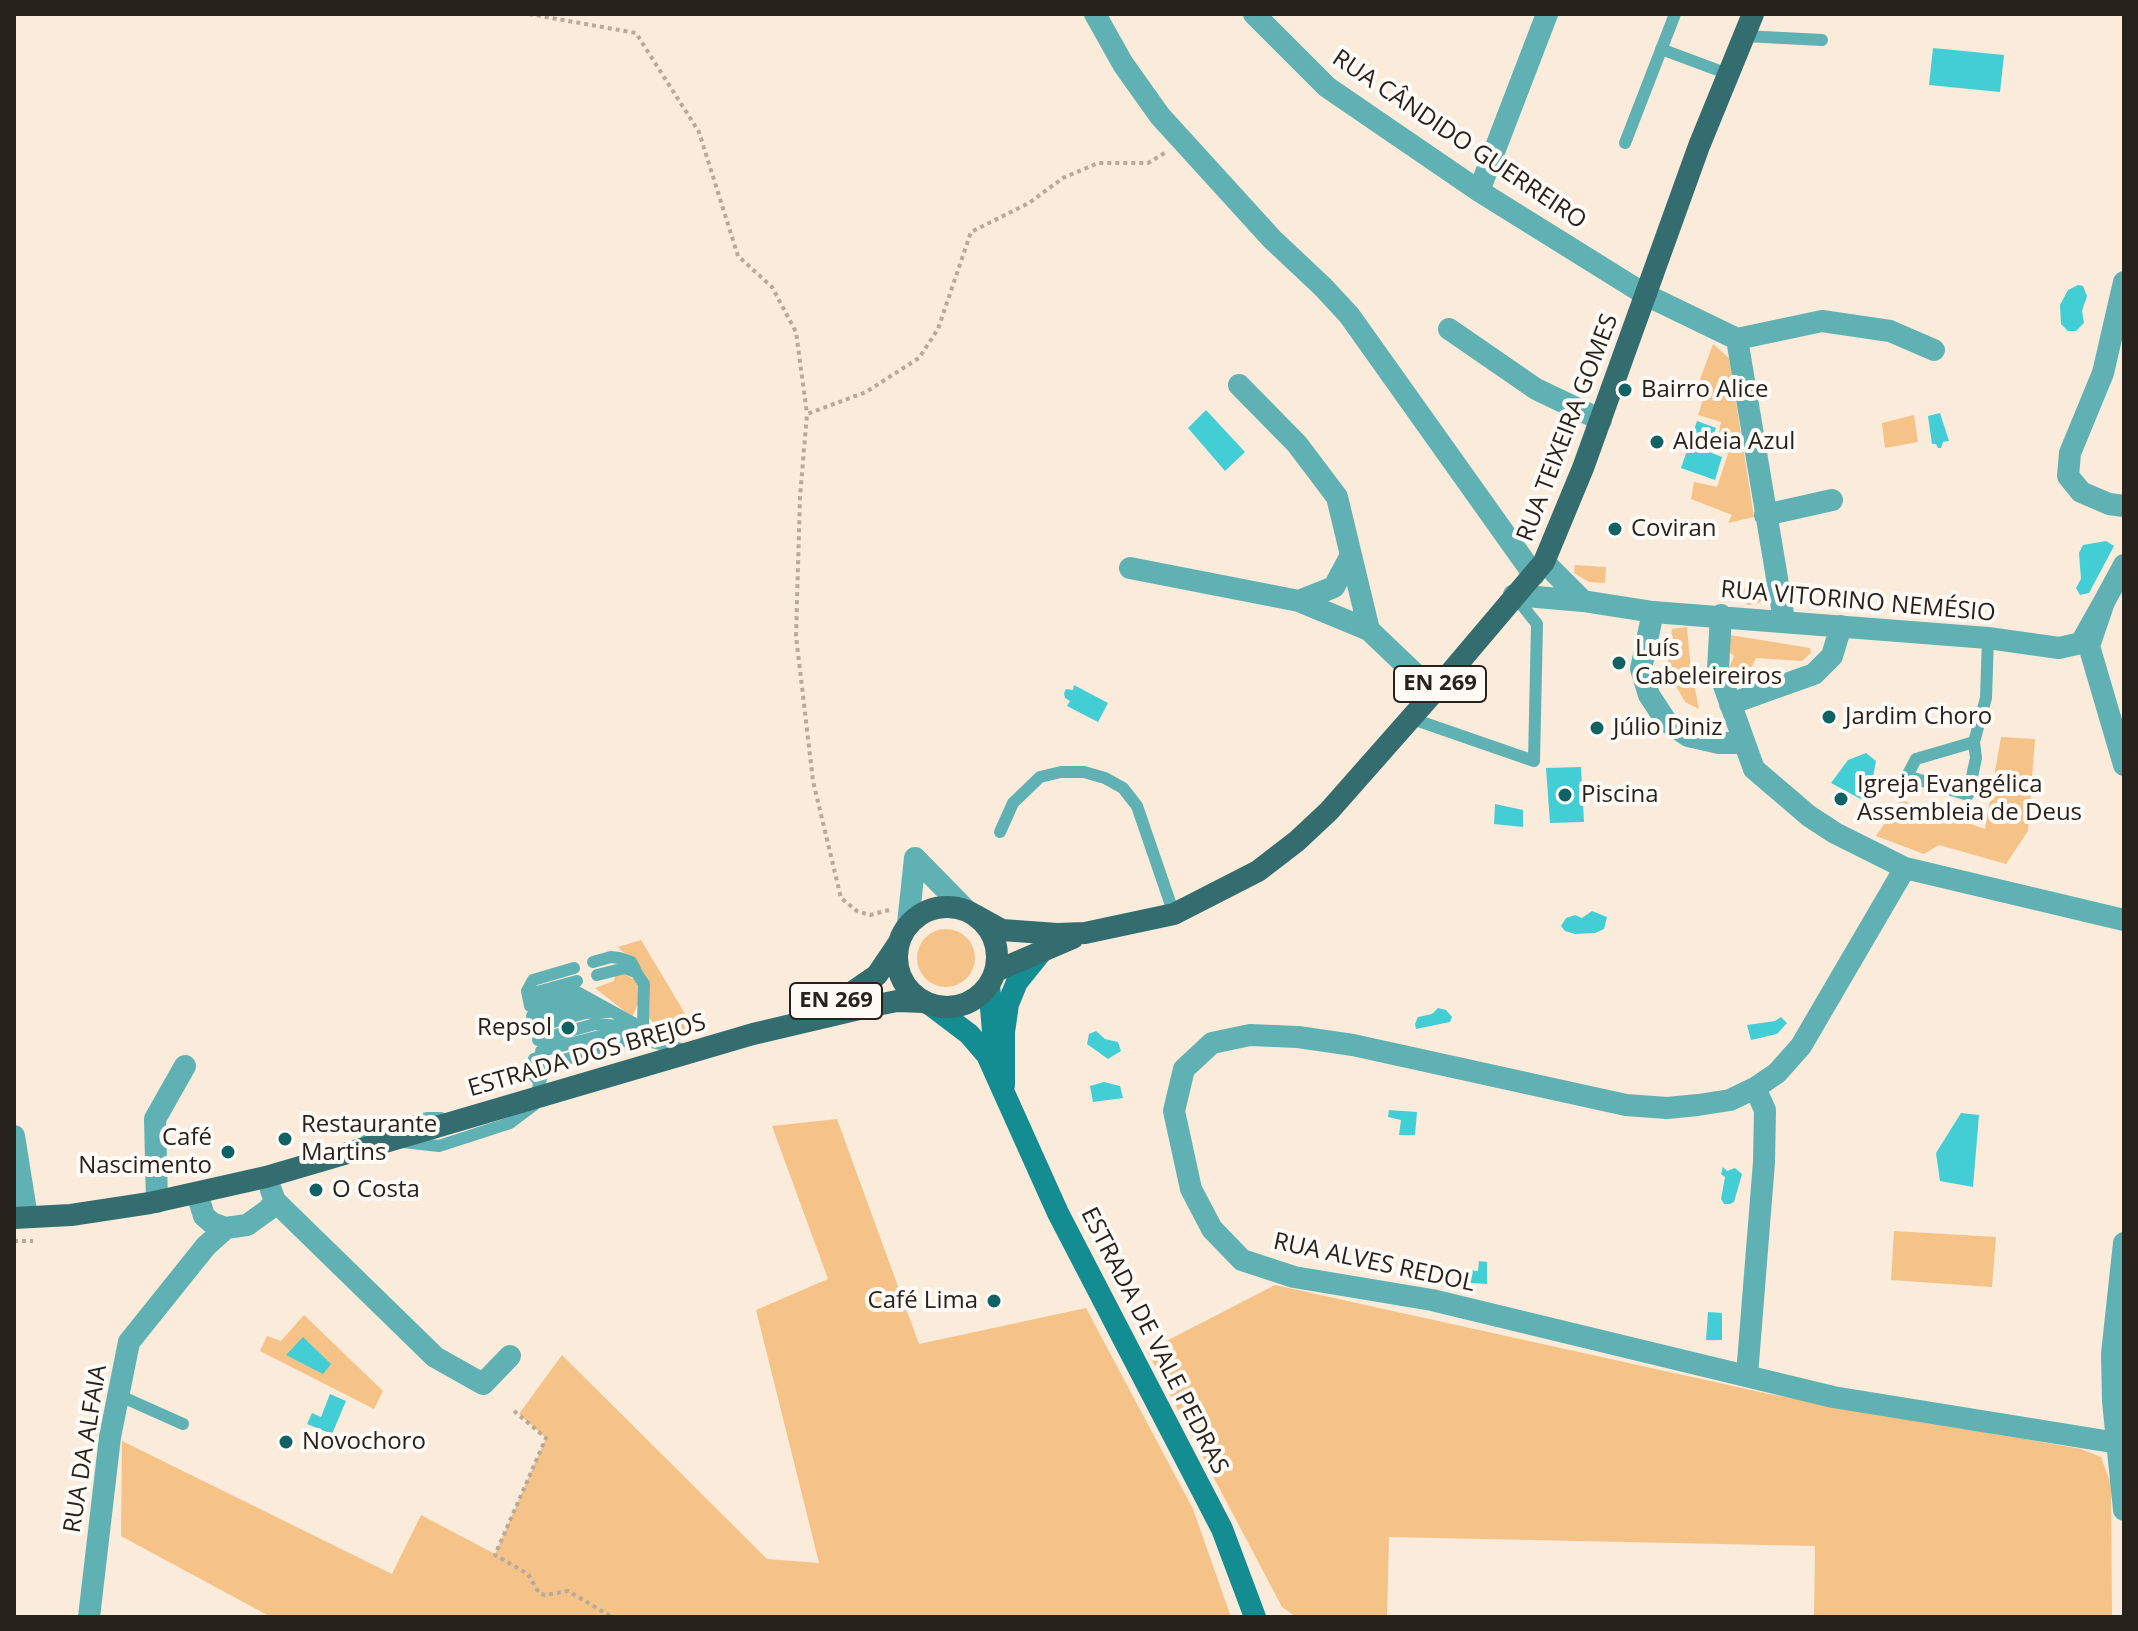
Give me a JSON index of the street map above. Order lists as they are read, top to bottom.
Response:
{
  "streets": {
    "main road": [
      "RUA TEIXEIRA GOMES",
      "EN 269",
      "ESTRADA DOS BREJOS",
      "ESTRADA DE VALE PEDRAS"
    ],
    "street": [
      "RUA CÂNDIDO GUERREIRO",
      "RUA VITORINO NEMÉSIO",
      "RUA ALVES REDOL",
      "RUA DA ALFAIA"
    ]
  },
  "crossings": [
    ["RUA CÂNDIDO GUERREIRO", "RUA TEIXEIRA GOMES"],
    ["RUA TEIXEIRA GOMES", "RUA VITORINO NEMÉSIO"],
    ["RUA TEIXEIRA GOMES", "EN 269"],
    ["RUA TEIXEIRA GOMES", "ESTRADA DOS BREJOS"],
    ["RUA TEIXEIRA GOMES", "ESTRADA DE VALE PEDRAS"],
    ["EN 269", "ESTRADA DOS BREJOS"],
    ["EN 269", "ESTRADA DE VALE PEDRAS"],
    ["ESTRADA DOS BREJOS", "ESTRADA DE VALE PEDRAS"]
  ],
  "places": [
    "Bairro Alice",
    "Aldeia Azul",
    "Coviran",
    "Luís Cabeleireiros",
    "Jardim Choro",
    "Júlio Diniz",
    "Piscina",
    "Igreja Evangélica Assembleia de Deus",
    "Repsol",
    "Restaurante Martins",
    "Café Nascimento",
    "O Costa",
    "Café Lima",
    "Novochoro"
  ]
}
